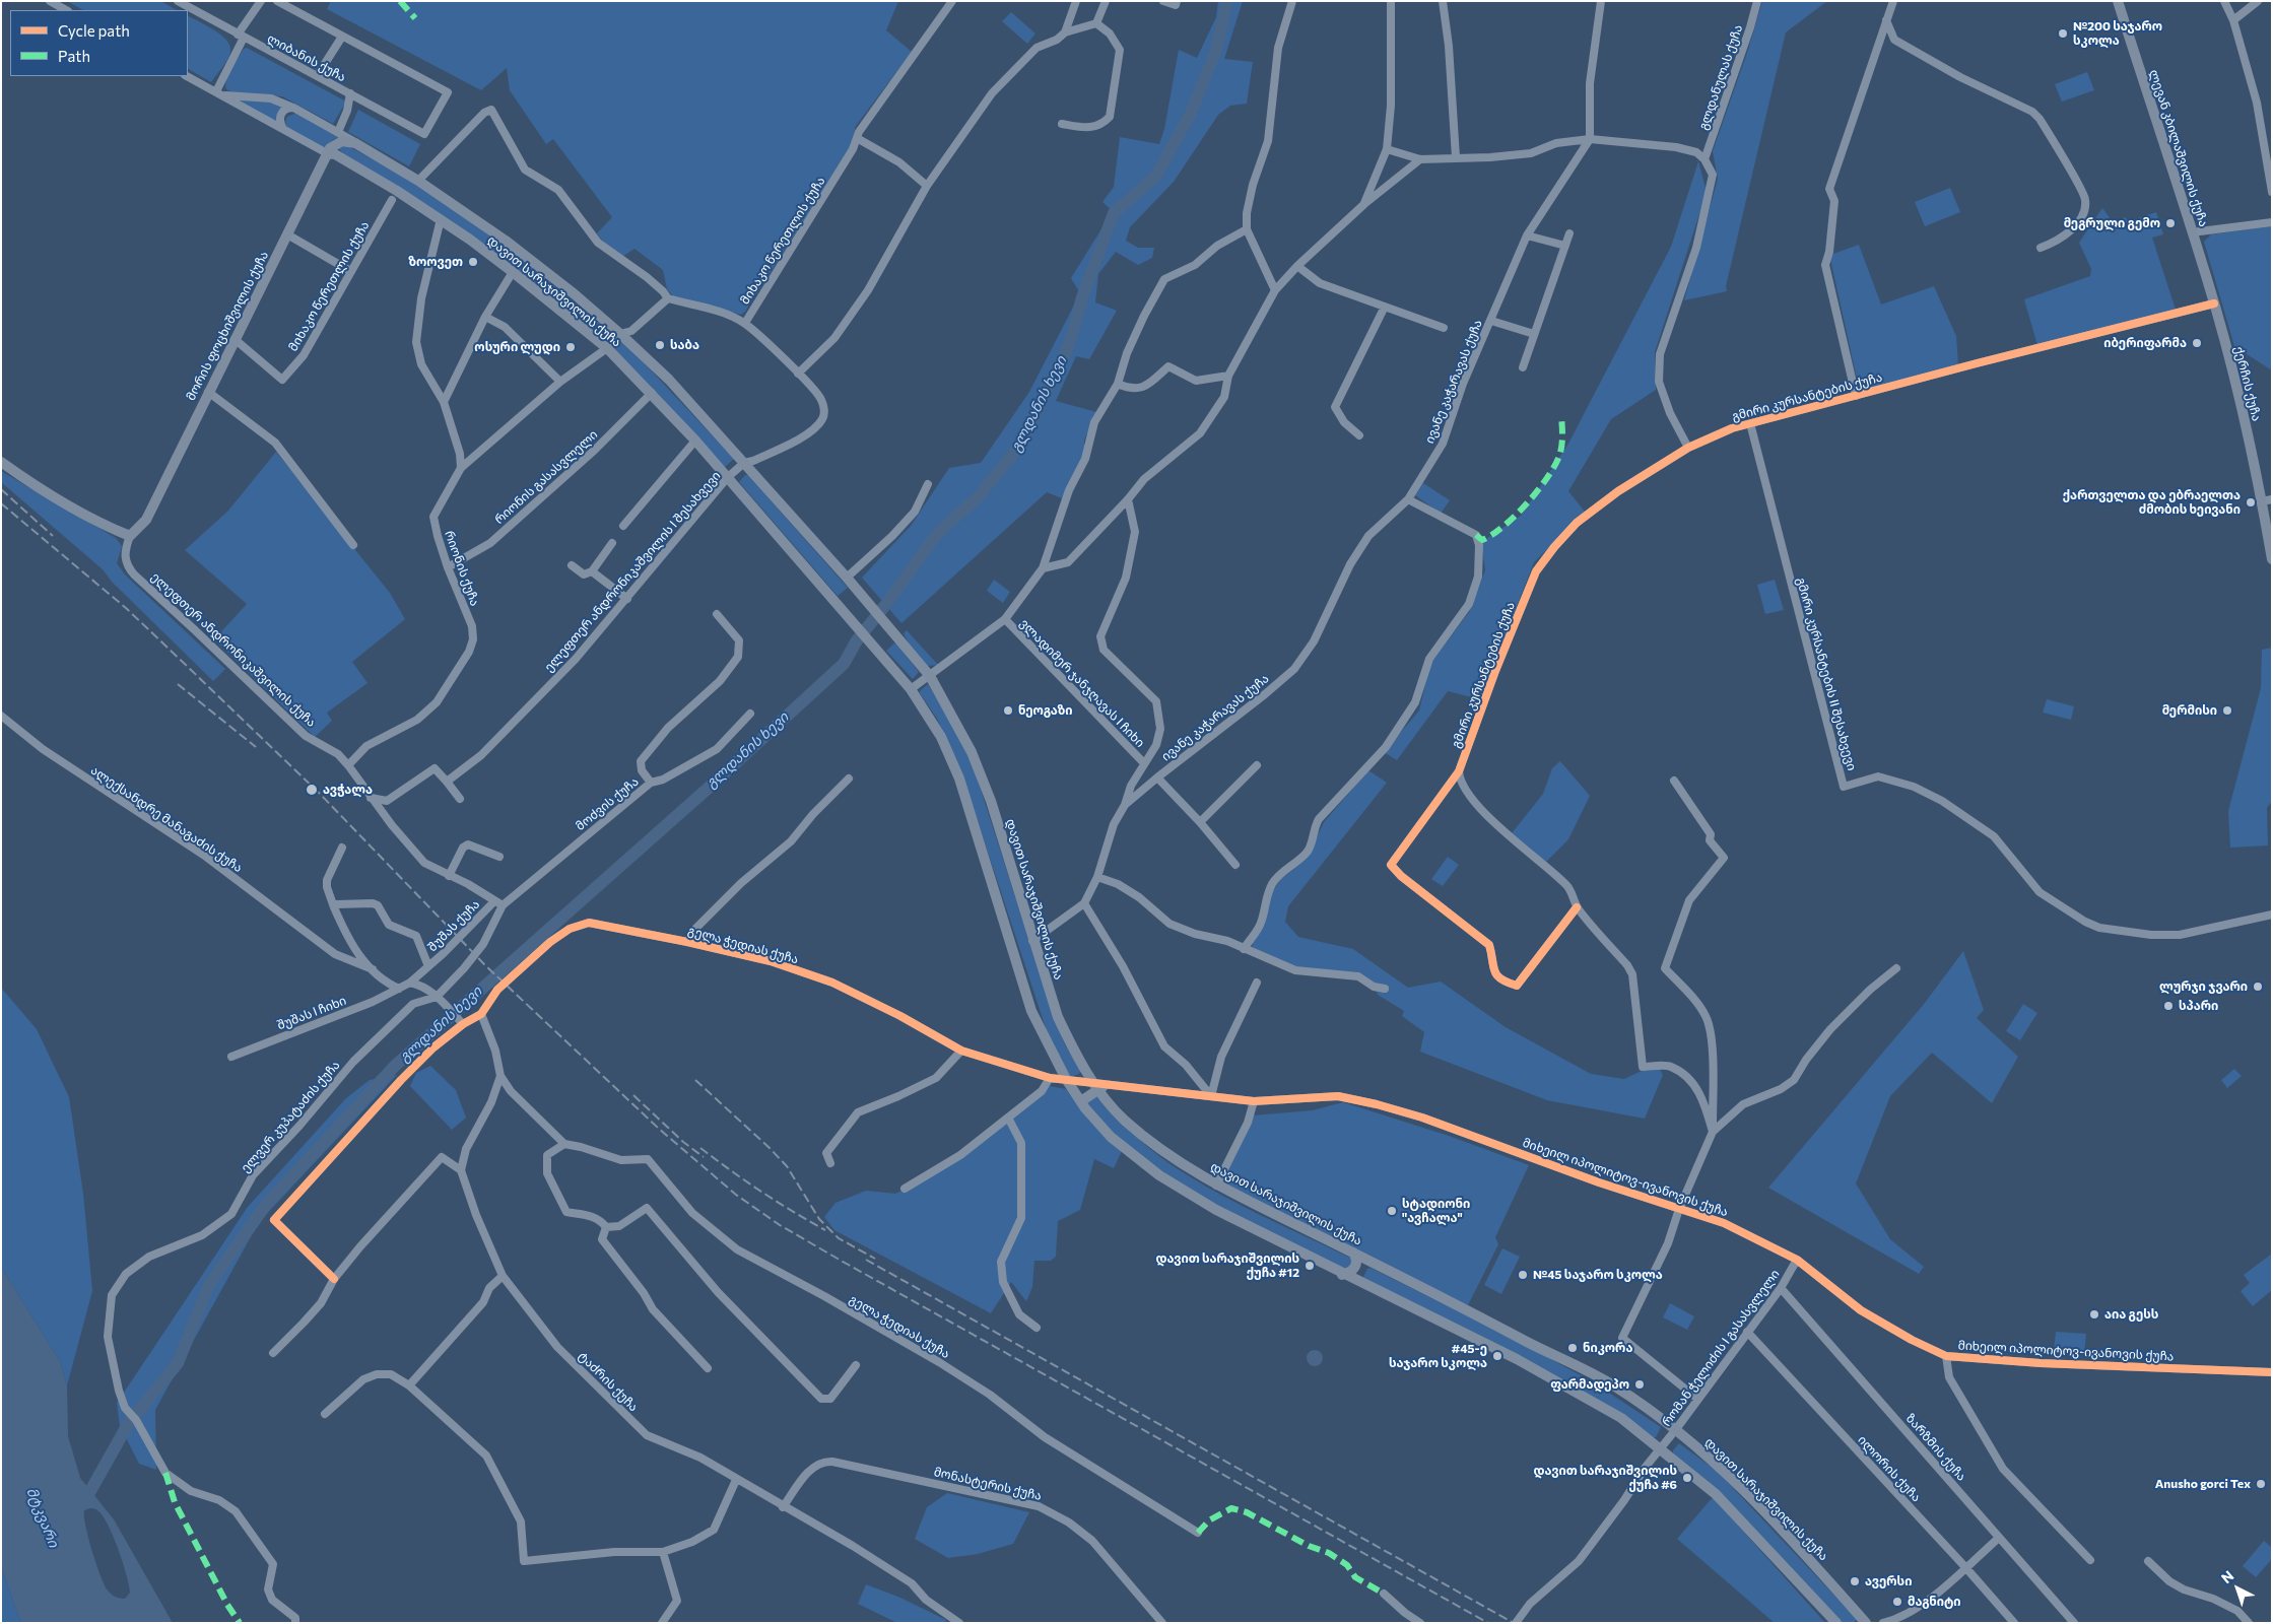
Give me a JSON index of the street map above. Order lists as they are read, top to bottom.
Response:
{
  "streets": {
    "main road": [
      "ლევან კბილაშვილის ქუჩა",
      "დავით სარაჯიშვილის ქუჩა",
      "მორის ფოცხიშვილის ქუჩა",
      "ქერჩის ქუჩა"
    ],
    "street": [
      "ლიბანის ქუჩა",
      "გლდანულას ქუჩა",
      "მიხაკო წერეთლის ქუჩა",
      "ივანე კაჭარავას ქუჩა",
      "გმირი კურსანტების ქუჩა",
      "რიონის გასასვლელი",
      "რიონის ქუჩა",
      "ელეფთერ ანდრონიკაშვილის I შესახვევი",
      "ელეფთერ ანდრონიკაშვილის ქუჩა",
      "გმირი კურსანტების II შესახვევი",
      "ვლადიმერ ჯანჯღავას I ჩიხი",
      "მოძვის ქუჩა",
      "ალექსანდრე მანაგაძის ქუჩა",
      "შუშას ქუჩა",
      "გელა ჭედიას ქუჩა",
      "შუშას I ჩიხი",
      "ელვერ კუპატაძის ქუჩა",
      "მიხეილ იპოლიტოვ-ივანოვის ქუჩა",
      "რომან ჭელიძის I გასასვლელი",
      "ტაძრის ქუჩა",
      "ზარზმის ქუჩა",
      "ილორის ქუჩა",
      "მონასტერის ქუჩა"
    ]
  },
  "crossings": [
    ["ლევან კბილაშვილის ქუჩა", "ქერჩის ქუჩა"],
    ["ლევან კბილაშვილის ქუჩა", "გმირი კურსანტების ქუჩა"],
    ["მიხაკო წერეთლის ქუჩა", "მორის ფოცხიშვილის ქუჩა"],
    ["მიხაკო წერეთლის ქუჩა", "რიონის ქუჩა"],
    ["მიხაკო წერეთლის ქუჩა", "ელეფთერ ანდრონიკაშვილის I შესახვევი"],
    ["დავით სარაჯიშვილის ქუჩა", "მორის ფოცხიშვილის ქუჩა"],
    ["დავით სარაჯიშვილის ქუჩა", "ივანე კაჭარავას ქუჩა"],
    ["დავით სარაჯიშვილის ქუჩა", "რიონის გასასვლელი"],
    ["დავით სარაჯიშვილის ქუჩა", "რიონის ქუჩა"],
    ["დავით სარაჯიშვილის ქუჩა", "ელეფთერ ანდრონიკაშვილის I შესახვევი"],
    ["დავით სარაჯიშვილის ქუჩა", "მიხეილ იპოლიტოვ-ივანოვის ქუჩა"],
    ["დავით სარაჯიშვილის ქუჩა", "რომან ჭელიძის I გასასვლელი"],
    ["მორის ფოცხიშვილის ქუჩა", "ელეფთერ ანდრონიკაშვილის ქუჩა"],
    ["ივანე კაჭარავას ქუჩა", "ვლადიმერ ჯანჯღავას I ჩიხი"],
    ["ქერჩის ქუჩა", "გმირი კურსანტების ქუჩა"],
    ["გმირი კურსანტების ქუჩა", "გმირი კურსანტების II შესახვევი"],
    ["რიონის გასასვლელი", "რიონის ქუჩა"],
    ["რიონის ქუჩა", "ელეფთერ ანდრონიკაშვილის ქუჩა"],
    ["ელეფთერ ანდრონიკაშვილის ქუჩა", "მოძვის ქუჩა"],
    ["ელეფთერ ანდრონიკაშვილის ქუჩა", "შუშას ქუჩა"],
    ["ელეფთერ ანდრონიკაშვილის ქუჩა", "ელვერ კუპატაძის ქუჩა"],
    ["მოძვის ქუჩა", "ელვერ კუპატაძის ქუჩა"],
    ["შუშას ქუჩა", "შუშას I ჩიხი"],
    ["გელა ჭედიას ქუჩა", "მიხეილ იპოლიტოვ-ივანოვის ქუჩა"],
    ["მიხეილ იპოლიტოვ-ივანოვის ქუჩა", "რომან ჭელიძის I გასასვლელი"],
    ["რომან ჭელიძის I გასასვლელი", "ზარზმის ქუჩა"],
    ["რომან ჭელიძის I გასასვლელი", "ილორის ქუჩა"],
    ["ტაძრის ქუჩა", "მონასტერის ქუჩა"]
  ],
  "water": ["გლდანის ხევი", "მტკვარი"],
  "places": [
    "№200 საჯარო სკოლა",
    "მეგრული გემო",
    "ზოოვეთ",
    "იბერიფარმა",
    "საბა",
    "ოსური ლუდი",
    "ქართველთა და ებრაელთა ძმობის ხეივანი",
    "ნეოგაზი",
    "მერმისი",
    "ავჭალა",
    "ლურჯი ჯვარი",
    "სპარი",
    "სტადიონი \"ავჩალა\"",
    "დავით სარაჯიშვილის ქუჩა #12",
    "№45 საჯარო სკოლა",
    "აია გესს",
    "ნიკორა",
    "#45-ე საჯარო სკოლა",
    "ფარმადეპო",
    "დავით სარაჯიშვილის ქუჩა #6",
    "Anusho gorci Tex",
    "ავერსი",
    "მაგნიტი"
  ],
  "legend": ["Cycle path", "Path"],
  "north": "top left"
}
